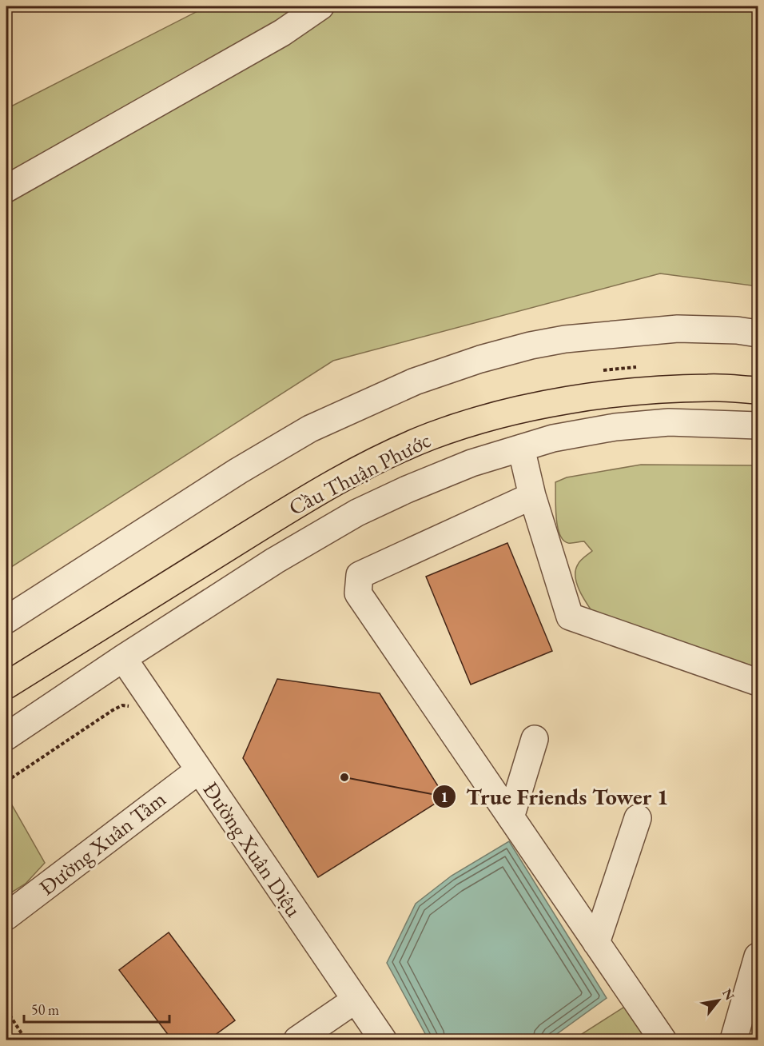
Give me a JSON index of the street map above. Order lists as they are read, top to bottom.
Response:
{
  "streets": {
    "main road": ["Cầu Thuận Phước"],
    "street": ["Đường Xuân Tâm", "Đường Xuân Diệu"]
  },
  "crossings": [
    ["Đường Xuân Tâm", "Đường Xuân Diệu"]
  ],
  "places": ["True Friends Tower 1"],
  "scale_bar": "50 m",
  "north": "top right"
}
